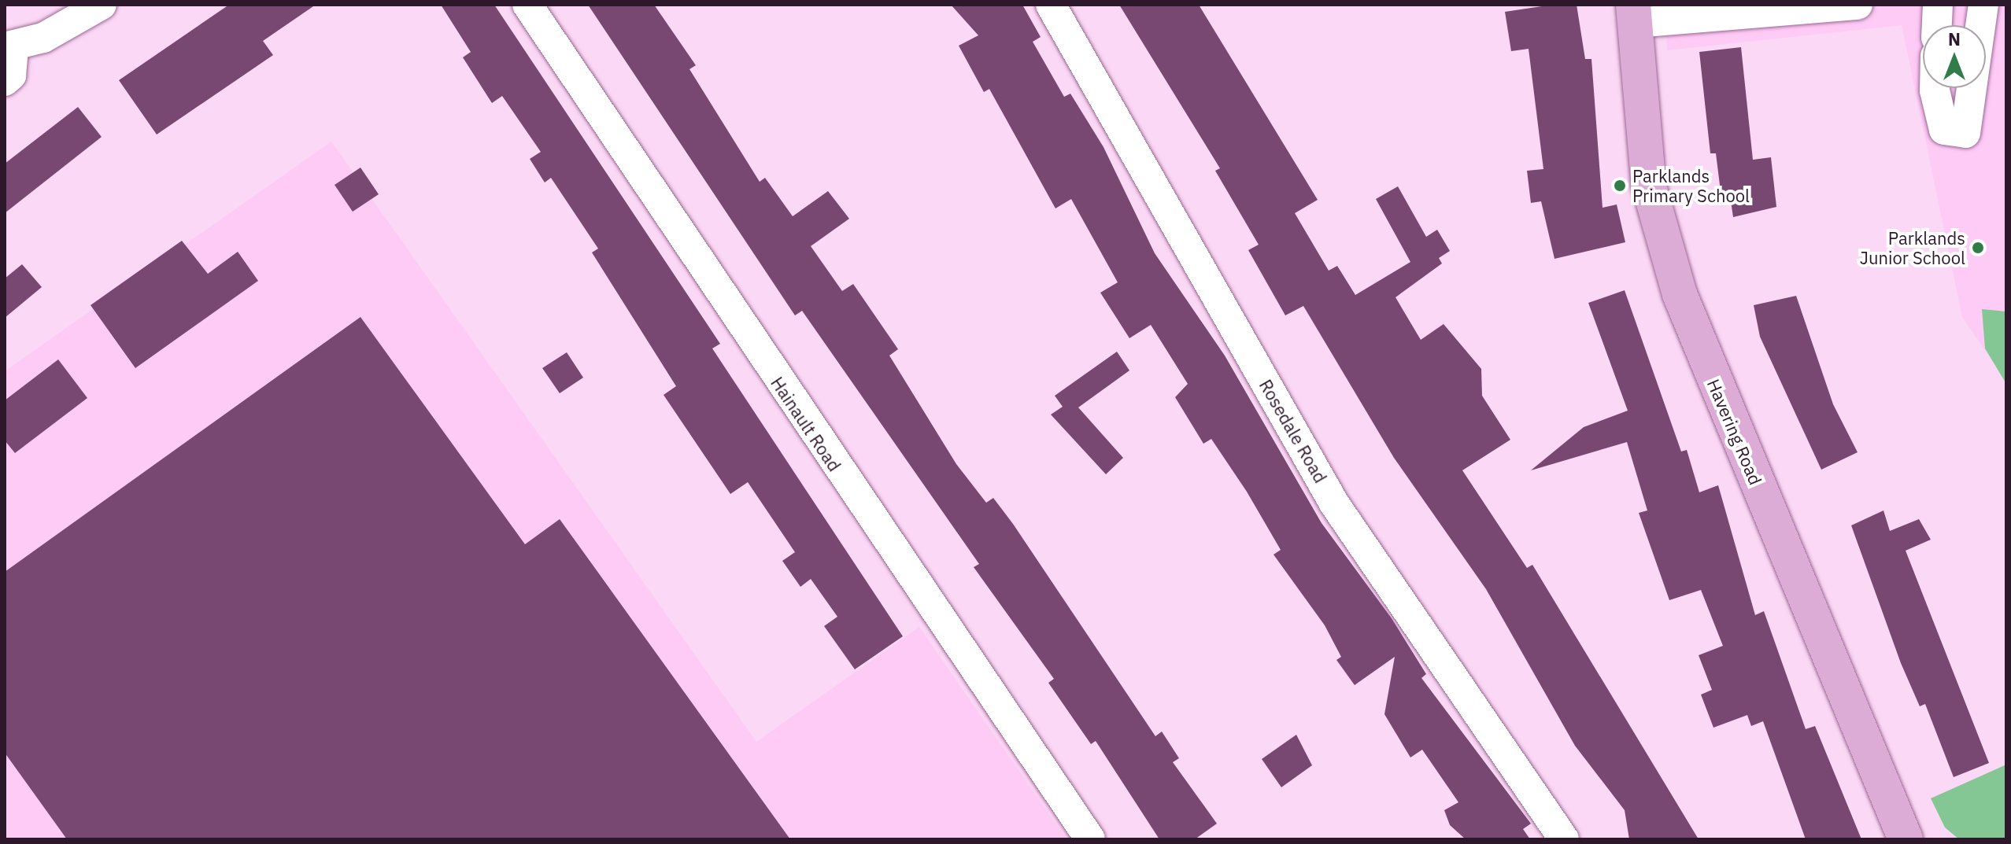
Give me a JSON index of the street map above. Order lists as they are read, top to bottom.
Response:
{
  "streets": {
    "main road": ["Havering Road"],
    "street": ["Hainault Road", "Rosedale Road"]
  },
  "places": ["Parklands Primary School", "Parklands Junior School"],
  "north": "top"
}
